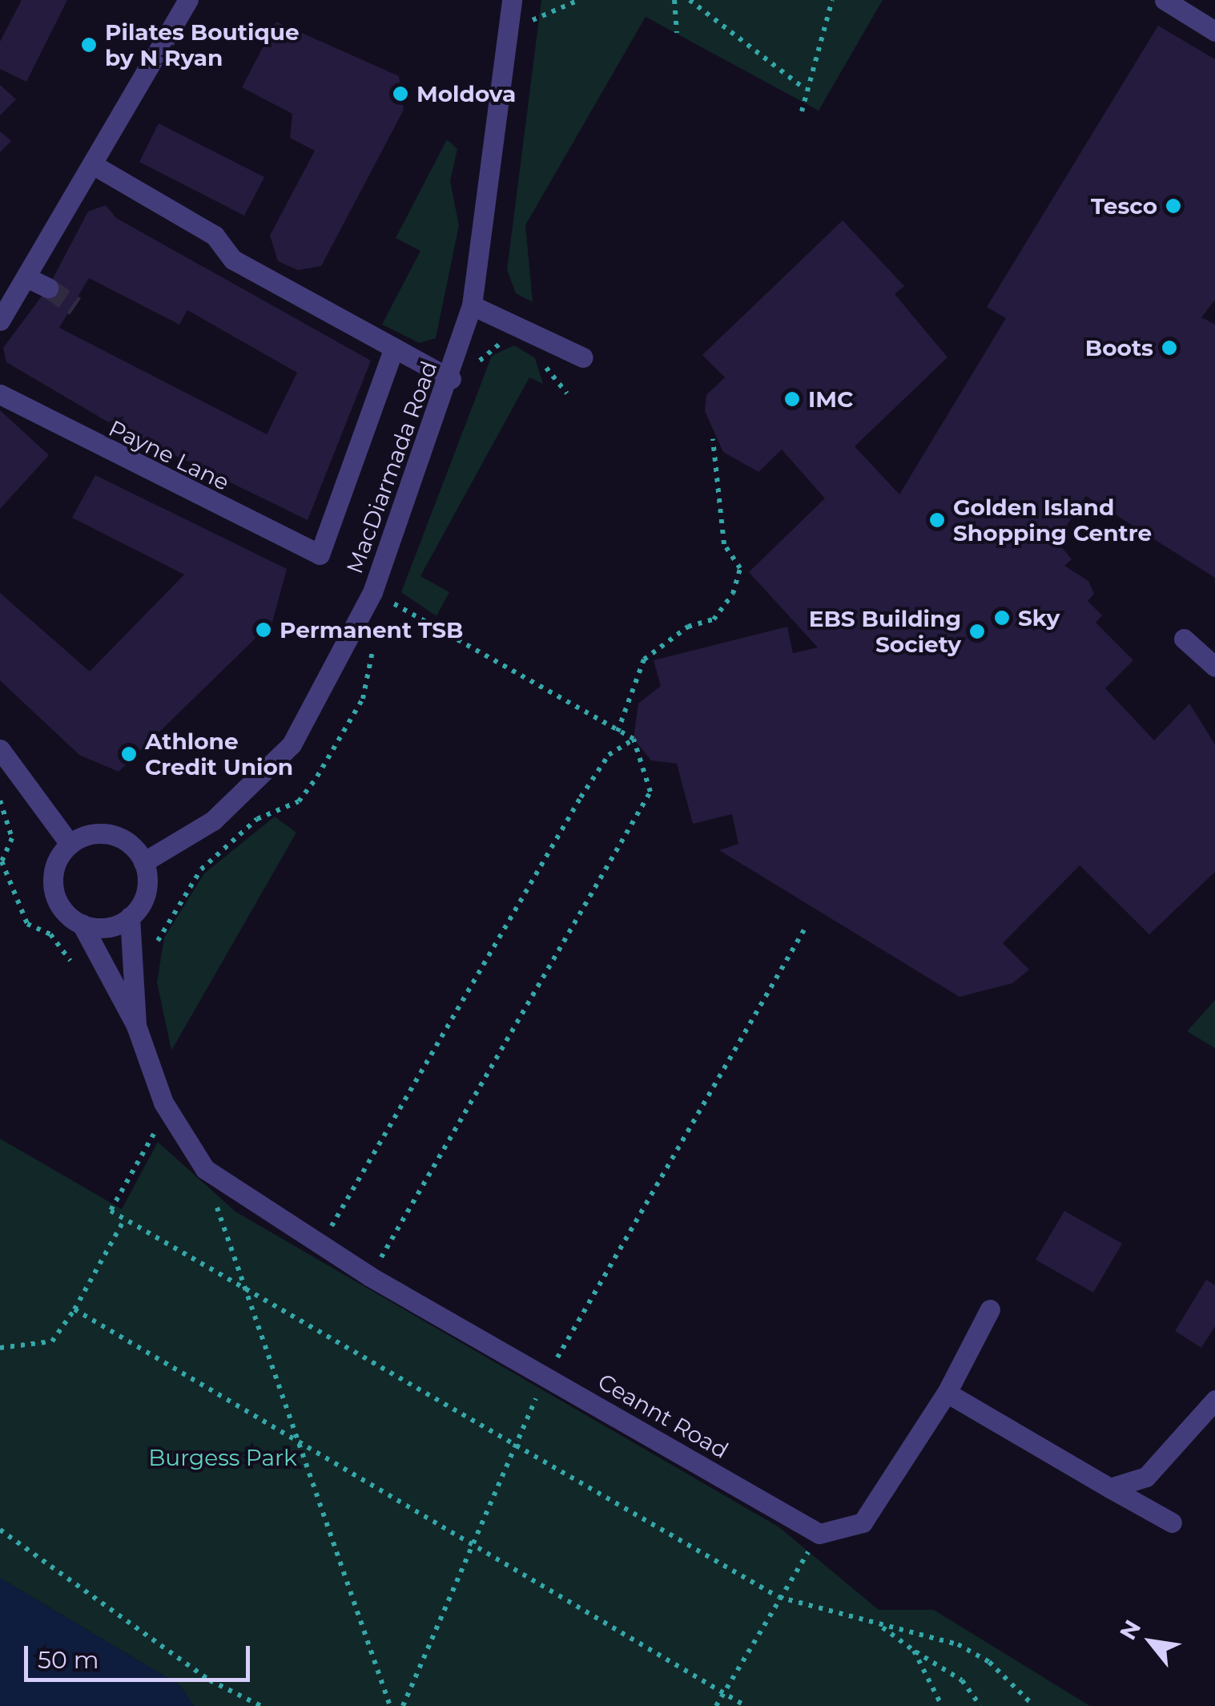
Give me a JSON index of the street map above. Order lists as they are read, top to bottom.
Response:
{
  "streets": {
    "street": ["Payne Lane", "MacDiarmada Road", "Ceannt Road"]
  },
  "crossings": [
    ["MacDiarmada Road", "Ceannt Road"]
  ],
  "parks": ["Burgess Park"],
  "places": [
    "Pilates Boutique by N Ryan",
    "Moldova",
    "Tesco",
    "Boots",
    "IMC",
    "Golden Island Shopping Centre",
    "Sky",
    "Permanent TSB",
    "EBS Building Society",
    "Athlone Credit Union"
  ],
  "scale_bar": "50 m",
  "north": "top left"
}
